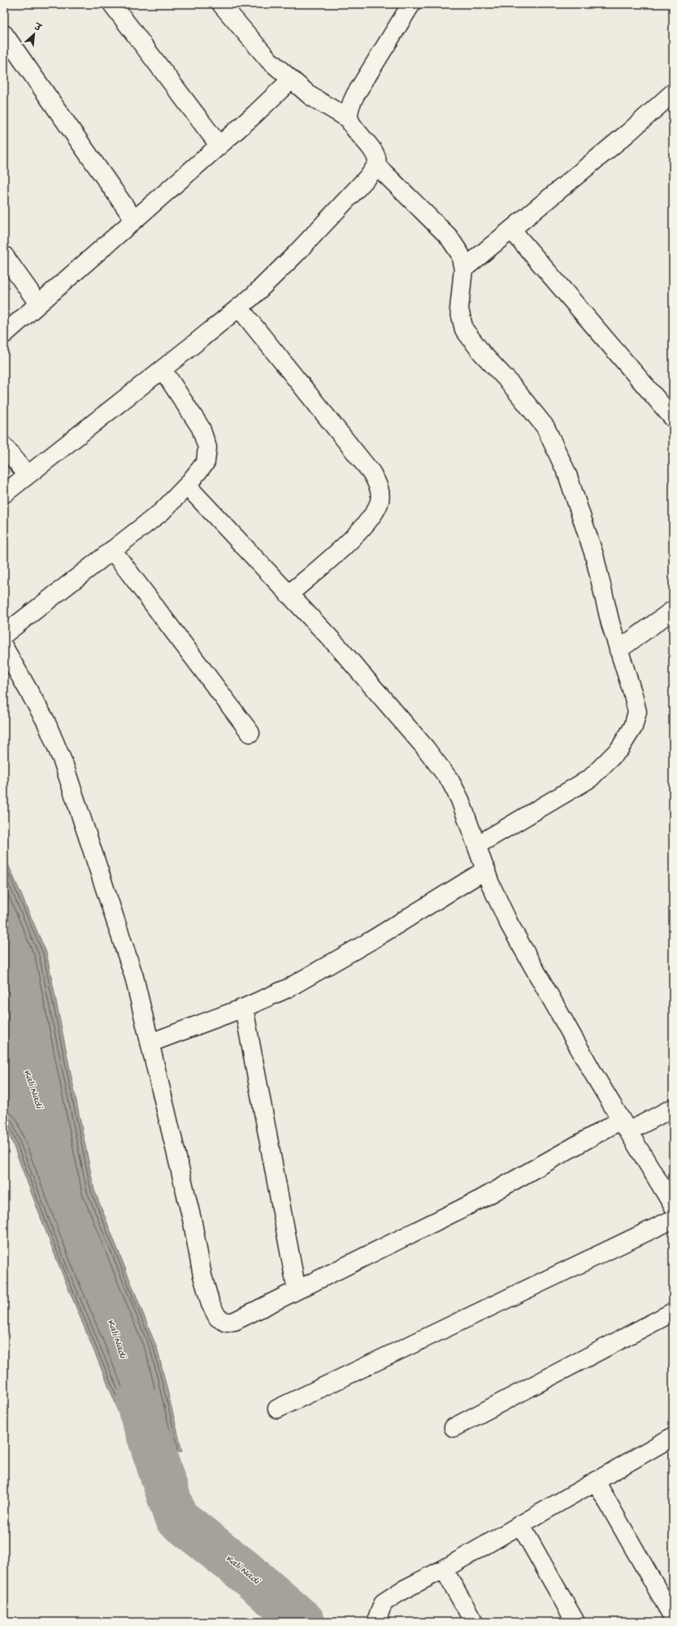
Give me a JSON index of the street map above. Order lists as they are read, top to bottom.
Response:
{
  "water": ["Kali Nadi"],
  "north": "top right"
}
